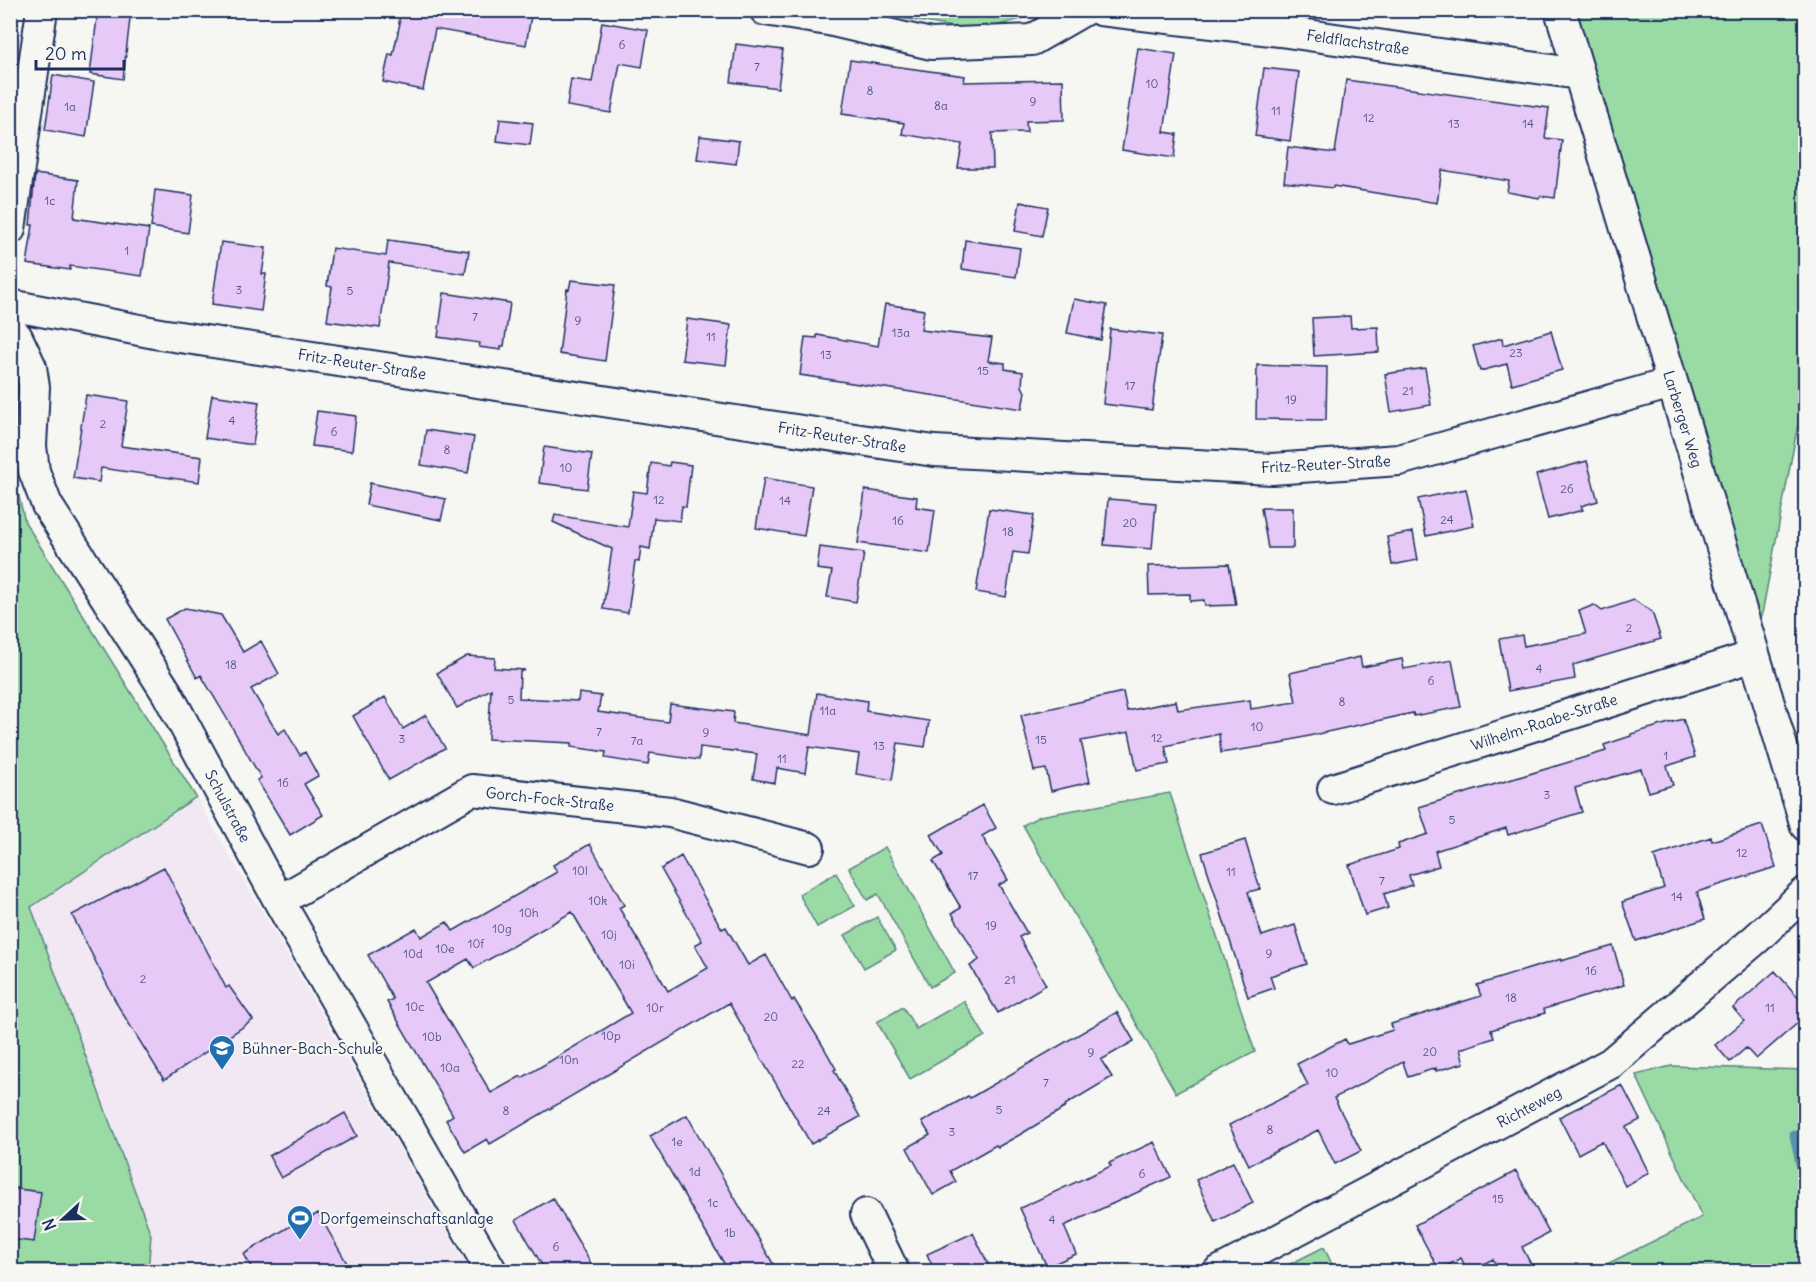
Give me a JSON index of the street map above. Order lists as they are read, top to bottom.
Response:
{
  "streets": {
    "street": [
      "Feldflachstraße",
      "Fritz-Reuter-Straße",
      "Larberger Weg",
      "Wilhelm-Raabe-Straße",
      "Gorch-Fock-Straße",
      "Schulstraße",
      "Richteweg"
    ]
  },
  "crossings": [
    ["Feldflachstraße", "Larberger Weg"],
    ["Fritz-Reuter-Straße", "Larberger Weg"],
    ["Larberger Weg", "Wilhelm-Raabe-Straße"],
    ["Gorch-Fock-Straße", "Schulstraße"]
  ],
  "places": {
    "school or university": ["Bühner-Bach-Schule"],
    "sports": ["Dorfgemeinschaftsanlage"]
  },
  "house_numbers": [
    "6",
    "7",
    "10",
    "8",
    "9",
    "8a",
    "1a",
    "11",
    "12",
    "13",
    "14",
    "1c",
    "1",
    "3",
    "5",
    "7",
    "9",
    "13a",
    "11",
    "23",
    "13",
    "15",
    "17",
    "21",
    "19",
    "4",
    "2",
    "6",
    "8",
    "10",
    "26",
    "12",
    "14",
    "24",
    "16",
    "20",
    "18",
    "2",
    "18",
    "4",
    "6",
    "5",
    "8",
    "11a",
    "10",
    "7",
    "9",
    "12",
    "3",
    "15",
    "7a",
    "13",
    "1",
    "11",
    "16",
    "3",
    "5",
    "12",
    "10l",
    "11",
    "17",
    "7",
    "14",
    "10k",
    "10h",
    "19",
    "10g",
    "10j",
    "10f",
    "10e",
    "10d",
    "9",
    "10i",
    "16",
    "2",
    "21",
    "18",
    "10c",
    "10r",
    "11",
    "20",
    "10p",
    "10b",
    "20",
    "9",
    "10n",
    "22",
    "10a",
    "10",
    "7",
    "5",
    "8",
    "24",
    "8",
    "3",
    "1e",
    "1d",
    "6",
    "15",
    "1c",
    "4",
    "1b",
    "6"
  ],
  "scale_bar": "20 m",
  "north": "left"
}
